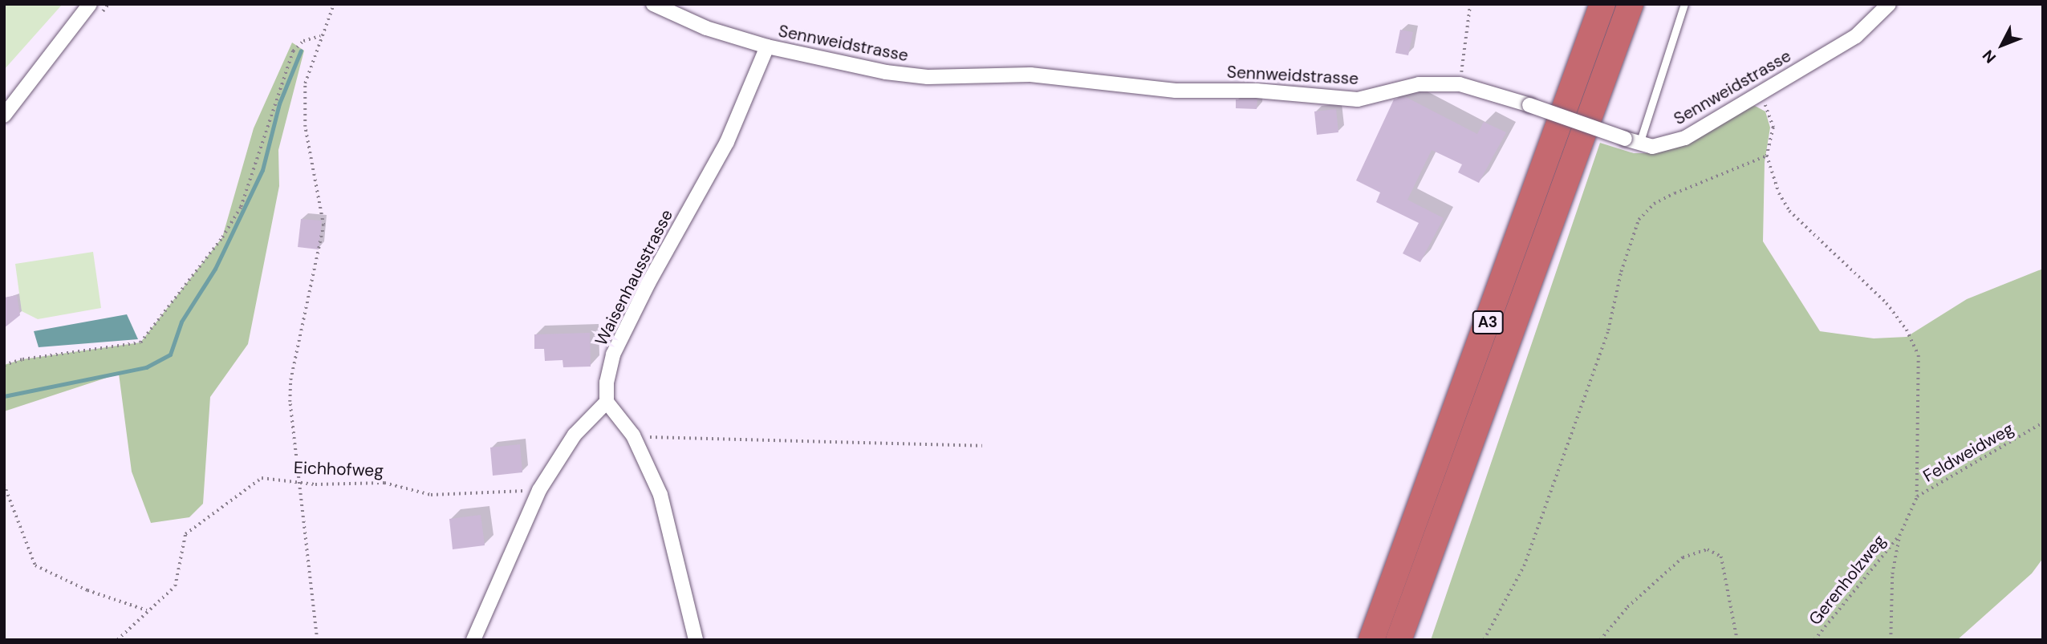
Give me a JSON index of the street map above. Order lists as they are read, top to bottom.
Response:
{
  "streets": {
    "highway": ["A3"],
    "street": ["Sennweidstrasse", "Waisenhausstrasse"],
    "path": ["Feldweidweg", "Eichhofweg", "Gerenholzweg"]
  },
  "crossings": [
    ["Sennweidstrasse", "Waisenhausstrasse"],
    ["Feldweidweg", "Gerenholzweg"]
  ],
  "north": "bottom left"
}
